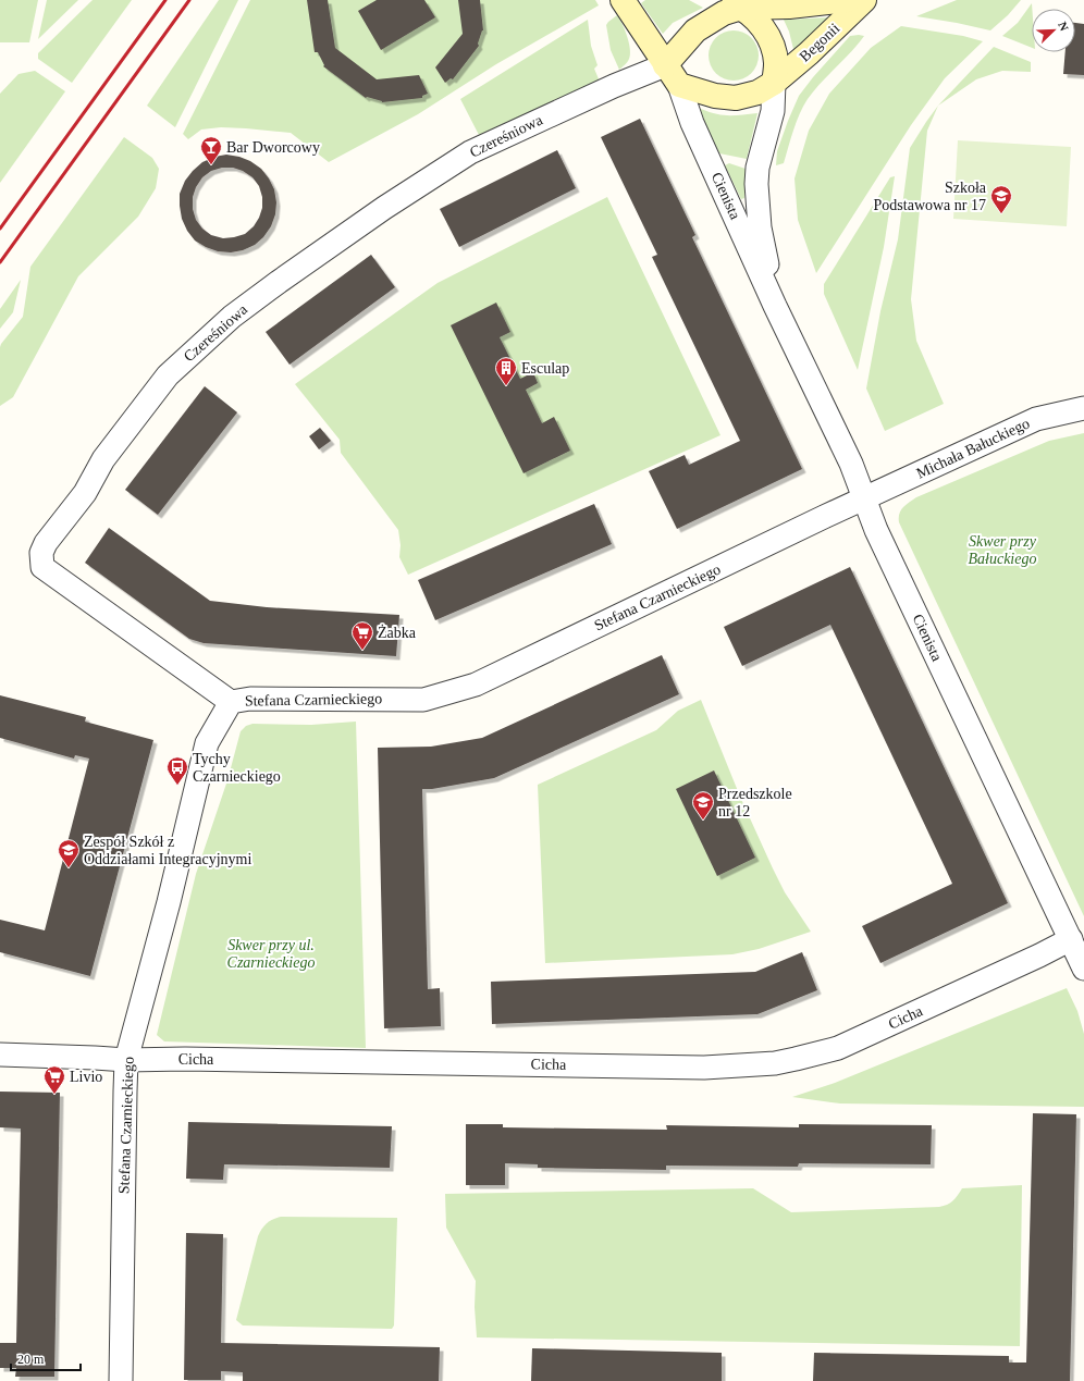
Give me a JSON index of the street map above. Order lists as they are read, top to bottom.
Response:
{
  "streets": {
    "street": [
      "Begonii",
      "Czereśniowa",
      "Cienista",
      "Michała Bałuckiego",
      "Stefana Czarnieckiego",
      "Cicha"
    ]
  },
  "crossings": [
    ["Begonii", "Czereśniowa"],
    ["Begonii", "Cienista"],
    ["Czereśniowa", "Cienista"],
    ["Czereśniowa", "Stefana Czarnieckiego"],
    ["Cienista", "Michała Bałuckiego"],
    ["Cienista", "Stefana Czarnieckiego"],
    ["Cienista", "Cicha"],
    ["Michała Bałuckiego", "Stefana Czarnieckiego"],
    ["Stefana Czarnieckiego", "Cicha"]
  ],
  "parks": ["Skwer przy Bałuckiego", "Skwer przy ul. Czarnieckiego"],
  "places": {
    "bar": ["Bar Dworcowy"],
    "school or university": ["Szkoła Podstawowa nr 17", "Przedszkole nr 12", "Zespół Szkół z Oddziałami Integracyjnymi"],
    "building": ["Esculap"],
    "supermarket": ["Żabka", "Livio"],
    "bus stop": ["Tychy Czarnieckiego"]
  },
  "scale_bar": "20 m",
  "north": "top right"
}
